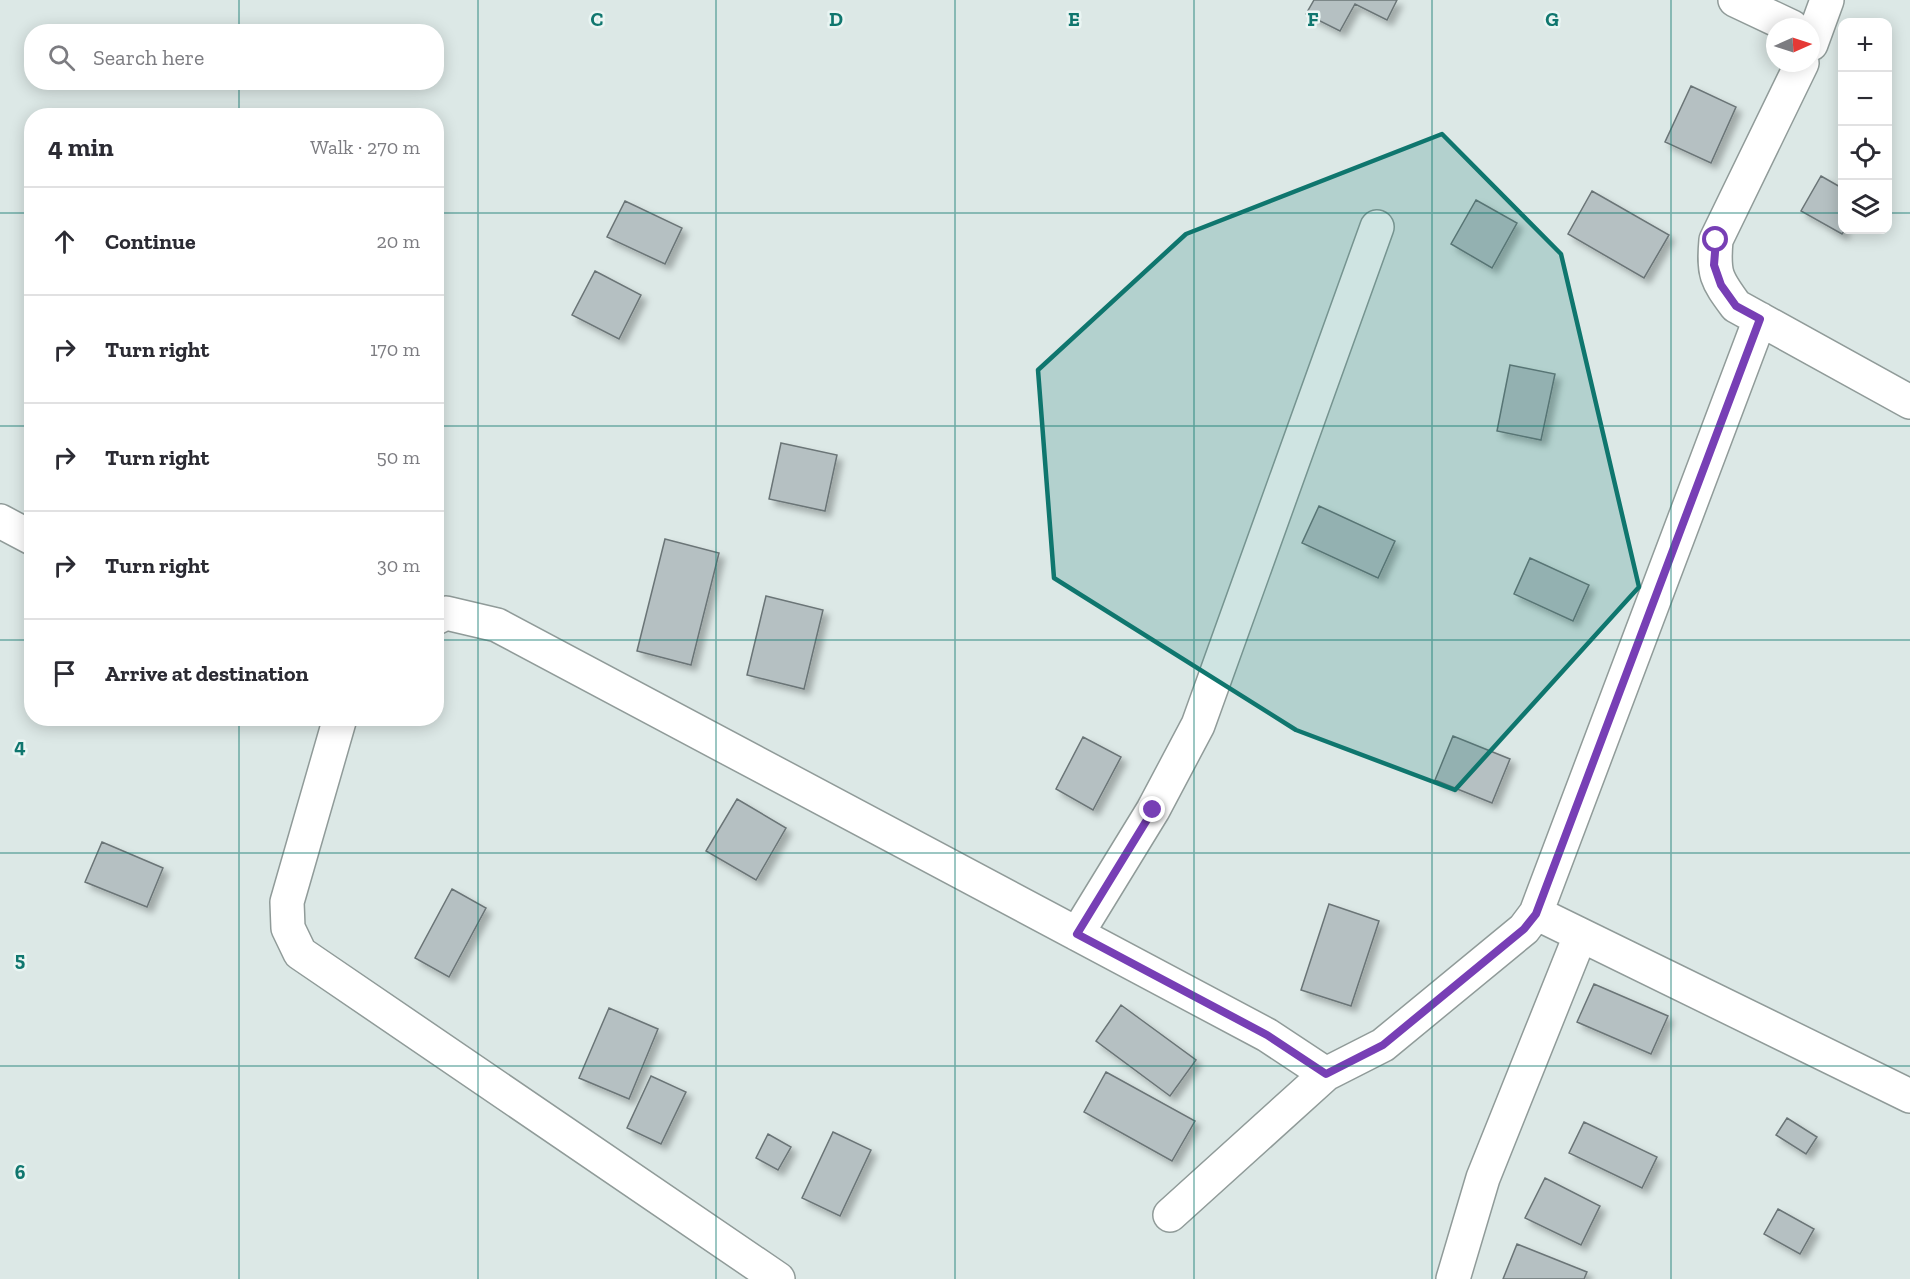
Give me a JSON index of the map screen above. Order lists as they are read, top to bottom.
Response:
{
  "north": "right",
  "page": {
    "map_buttons": ["+", "−"],
    "search": "Search here",
    "heading": ["4 min", "Walk · 270 m"],
    "list": [
      ["Continue", "20 m"],
      ["Turn right", "170 m"],
      ["Turn right", "50 m"],
      ["Turn right", "30 m"],
      "Arrive at destination"
    ]
  },
  "grid": {
    "columns": [
      "C",
      "D",
      "E",
      "F",
      "G"
    ],
    "rows": ["4", "5", "6"]
  }
}
